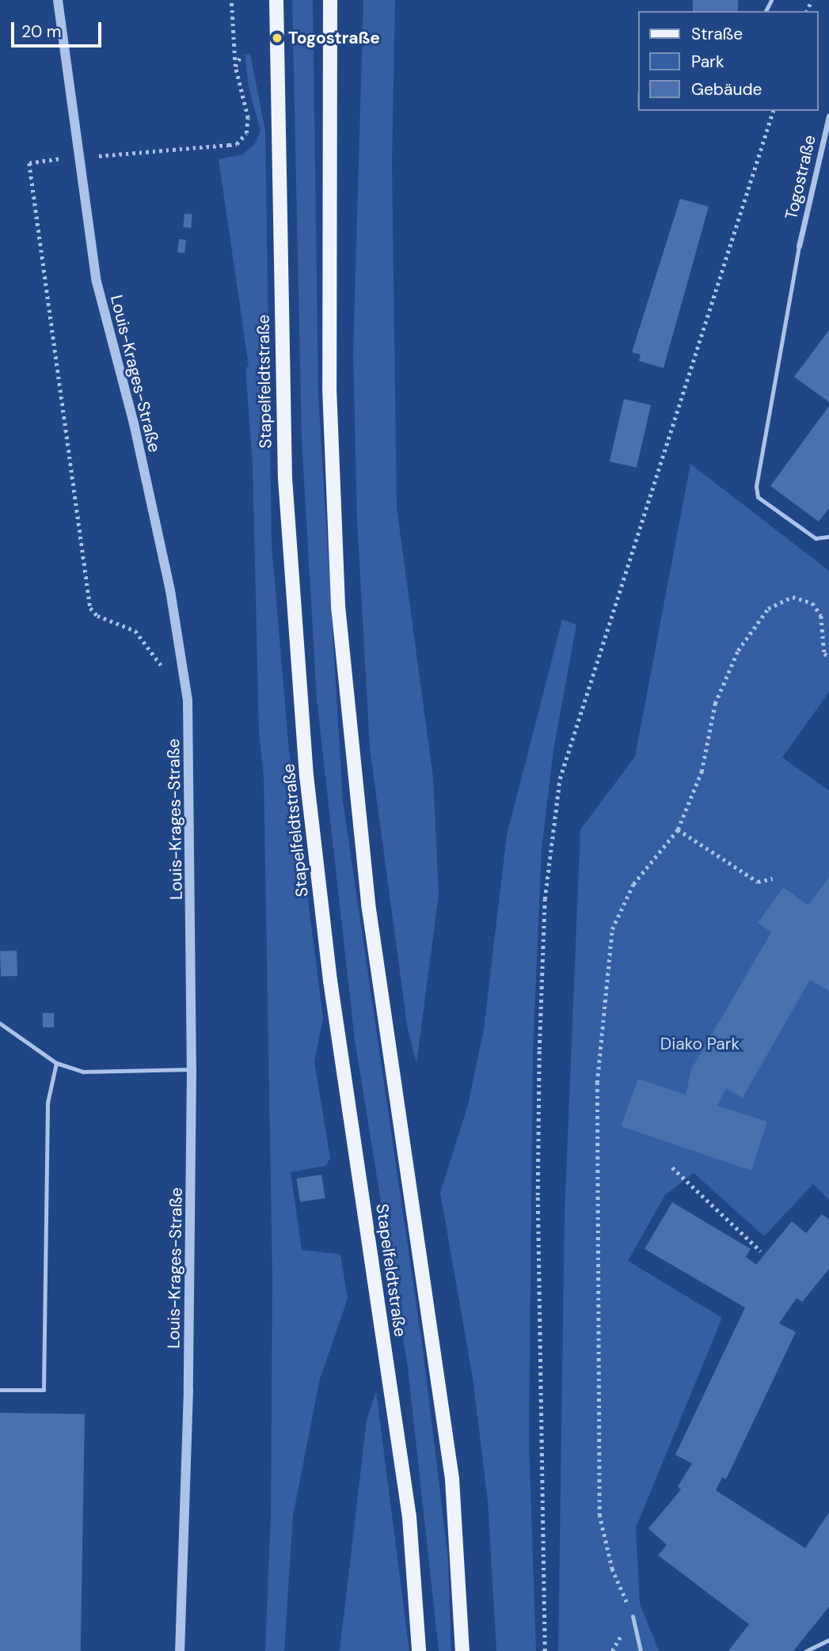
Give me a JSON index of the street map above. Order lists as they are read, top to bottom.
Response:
{
  "streets": {
    "main road": ["Stapelfeldtstraße"],
    "street": ["Togostraße", "Louis-Krages-Straße"]
  },
  "parks": ["Diako Park"],
  "places": ["Togostraße"],
  "legend": ["Straße", "Park", "Gebäude"],
  "scale_bar": "20 m"
}
